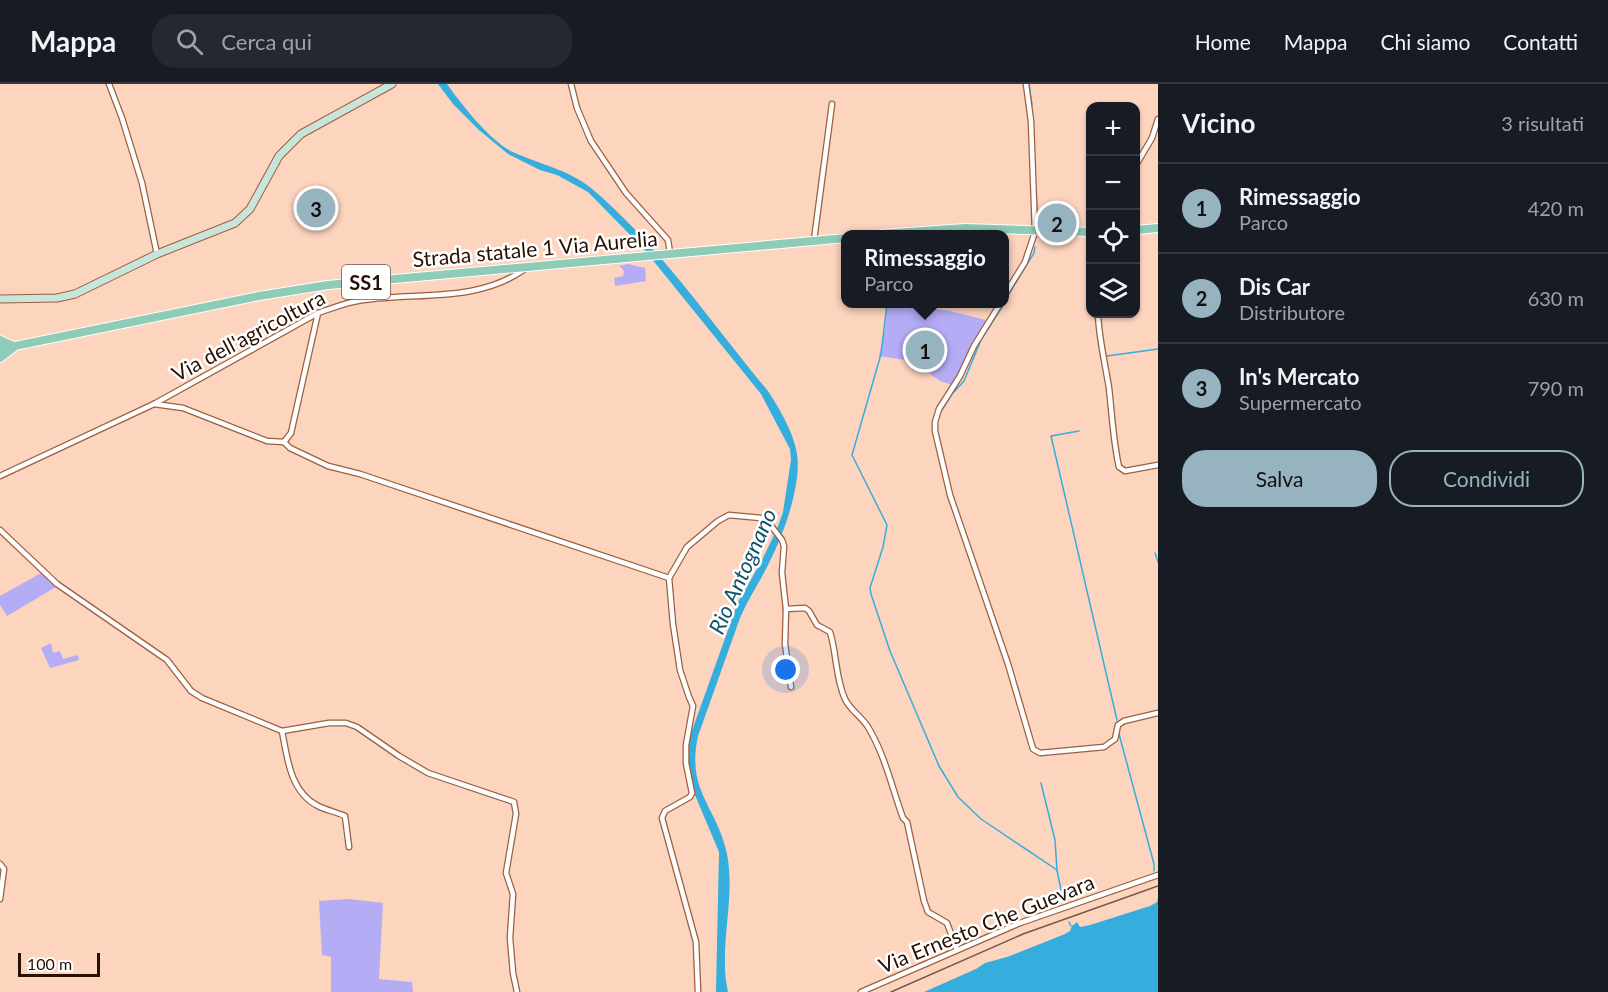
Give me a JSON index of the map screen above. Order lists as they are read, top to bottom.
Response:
{
  "streets": {
    "main road": ["Strada statale 1 Via Aurelia", "SS1"],
    "street": ["Via dell'agricoltura", "Via Ernesto Che Guevara"]
  },
  "crossings": [
    ["Strada statale 1 Via Aurelia", "SS1"],
    ["Strada statale 1 Via Aurelia", "Via dell'agricoltura"]
  ],
  "water": ["Rio Antognano"],
  "scale_bar": "100 m",
  "page": {
    "header": "Mappa",
    "search": "Cerca qui",
    "nav": [
      "Home",
      "Mappa",
      "Chi siamo",
      "Contatti"
    ],
    "heading": ["Vicino", "3 risultati"],
    "map_buttons": ["+", "−"],
    "list": [
      {
        "mark": "1",
        "name": "Rimessaggio",
        "note": "Parco",
        "value": "420 m"
      },
      {
        "mark": "2",
        "name": "Dis Car",
        "note": "Distributore",
        "value": "630 m"
      },
      {
        "mark": "3",
        "name": "In's Mercato",
        "note": "Supermercato",
        "value": "790 m"
      }
    ],
    "pins": ["3", "2", "1"],
    "popup": ["Rimessaggio", "Parco"],
    "buttons": ["Salva", "Condividi"],
    "scale": "100 m"
  }
}
